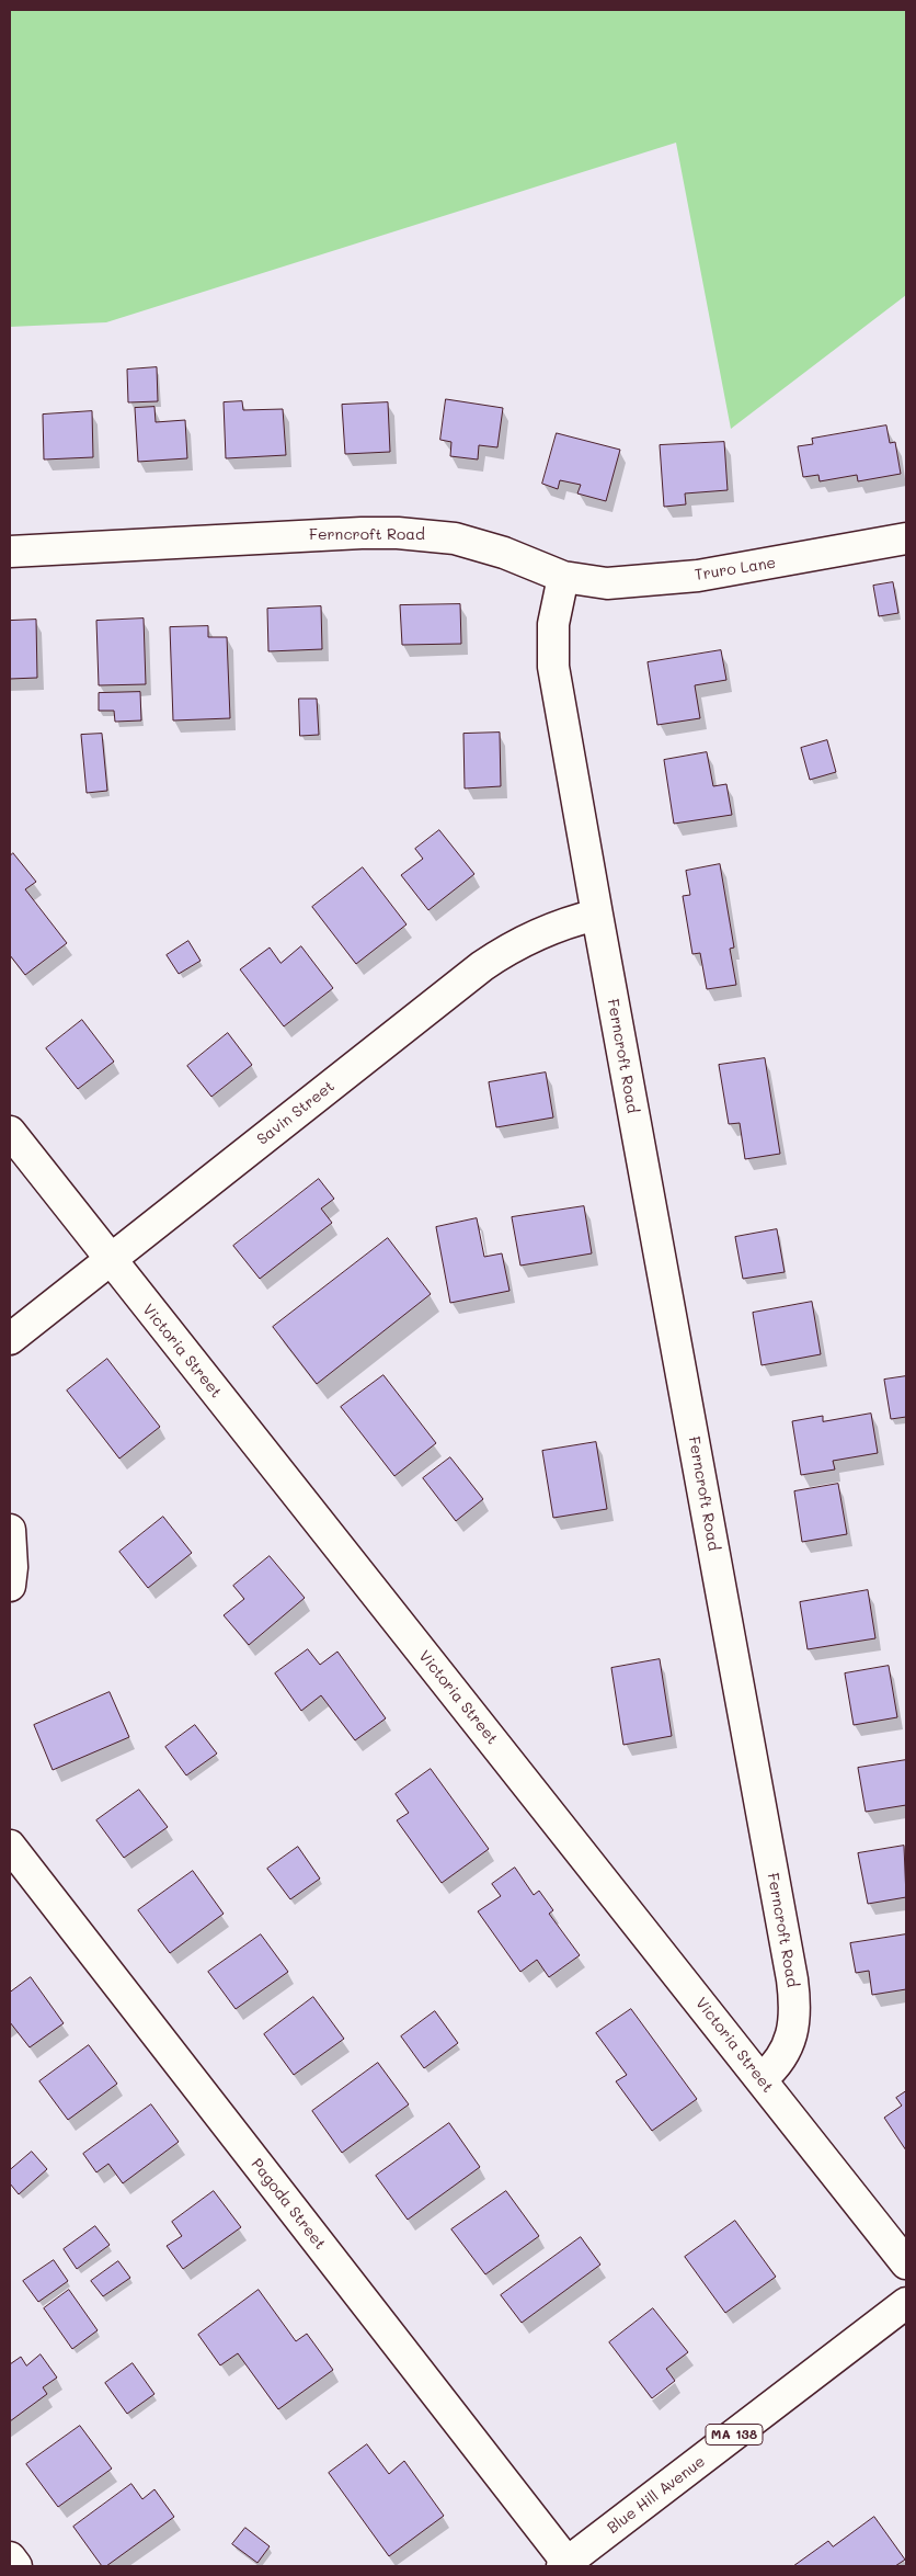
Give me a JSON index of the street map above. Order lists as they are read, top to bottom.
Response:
{
  "streets": {
    "main road": [
      "Ferncroft Road",
      "Truro Lane",
      "Savin Street",
      "Victoria Street",
      "Pagoda Street",
      "MA 138",
      "Blue Hill Avenue"
    ]
  },
  "crossings": [
    ["Ferncroft Road", "Truro Lane"],
    ["Ferncroft Road", "Savin Street"],
    ["Ferncroft Road", "Victoria Street"],
    ["Savin Street", "Victoria Street"],
    ["Pagoda Street", "Blue Hill Avenue"]
  ]
}
